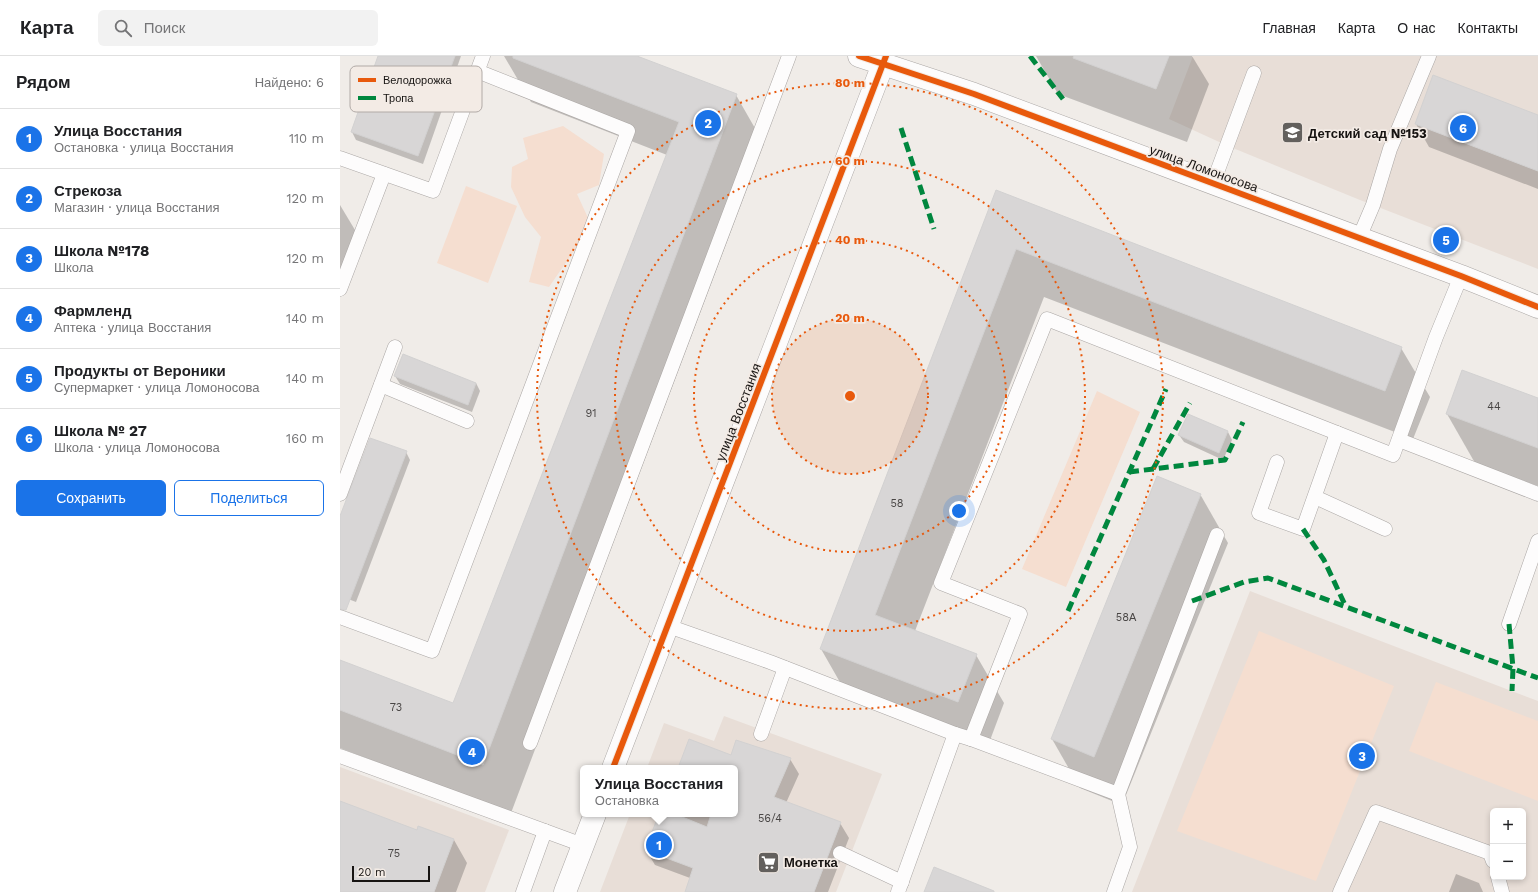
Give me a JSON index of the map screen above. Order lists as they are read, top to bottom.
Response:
{
  "streets": {
    "street": ["улица Ломоносова", "улица Восстания"]
  },
  "crossings": [
    ["улица Ломоносова", "улица Восстания"]
  ],
  "places": {
    "school or university": ["Детский сад №153"],
    "supermarket": ["Монетка"]
  },
  "house_numbers": [
    "44",
    "91",
    "58",
    "58А",
    "73",
    "56/4",
    "75"
  ],
  "legend": ["Велодорожка", "Тропа"],
  "scale_bar": "20 m",
  "page": {
    "header": "Карта",
    "search": "Поиск",
    "nav": [
      "Главная",
      "Карта",
      "О нас",
      "Контакты"
    ],
    "heading": ["Рядом", "Найдено: 6"],
    "list": [
      {
        "mark": "1",
        "name": "Улица Восстания",
        "note": "Остановка · улица Восстания",
        "value": "110 m"
      },
      {
        "mark": "2",
        "name": "Стрекоза",
        "note": "Магазин · улица Восстания",
        "value": "120 m"
      },
      {
        "mark": "3",
        "name": "Школа №178",
        "note": "Школа",
        "value": "120 m"
      },
      {
        "mark": "4",
        "name": "Фармленд",
        "note": "Аптека · улица Восстания",
        "value": "140 m"
      },
      {
        "mark": "5",
        "name": "Продукты от Вероники",
        "note": "Супермаркет · улица Ломоносова",
        "value": "140 m"
      },
      {
        "mark": "6",
        "name": "Школа № 27",
        "note": "Школа · улица Ломоносова",
        "value": "160 m"
      }
    ],
    "pins": [
      "2",
      "6",
      "5",
      "4",
      "3",
      "1"
    ],
    "buttons": ["Сохранить", "Поделиться"],
    "popup": ["Улица Восстания", "Остановка"],
    "map_buttons": ["+", "−"],
    "scale": "20 m"
  },
  "rings": [
    "80 m",
    "60 m",
    "40 m",
    "20 m"
  ]
}
